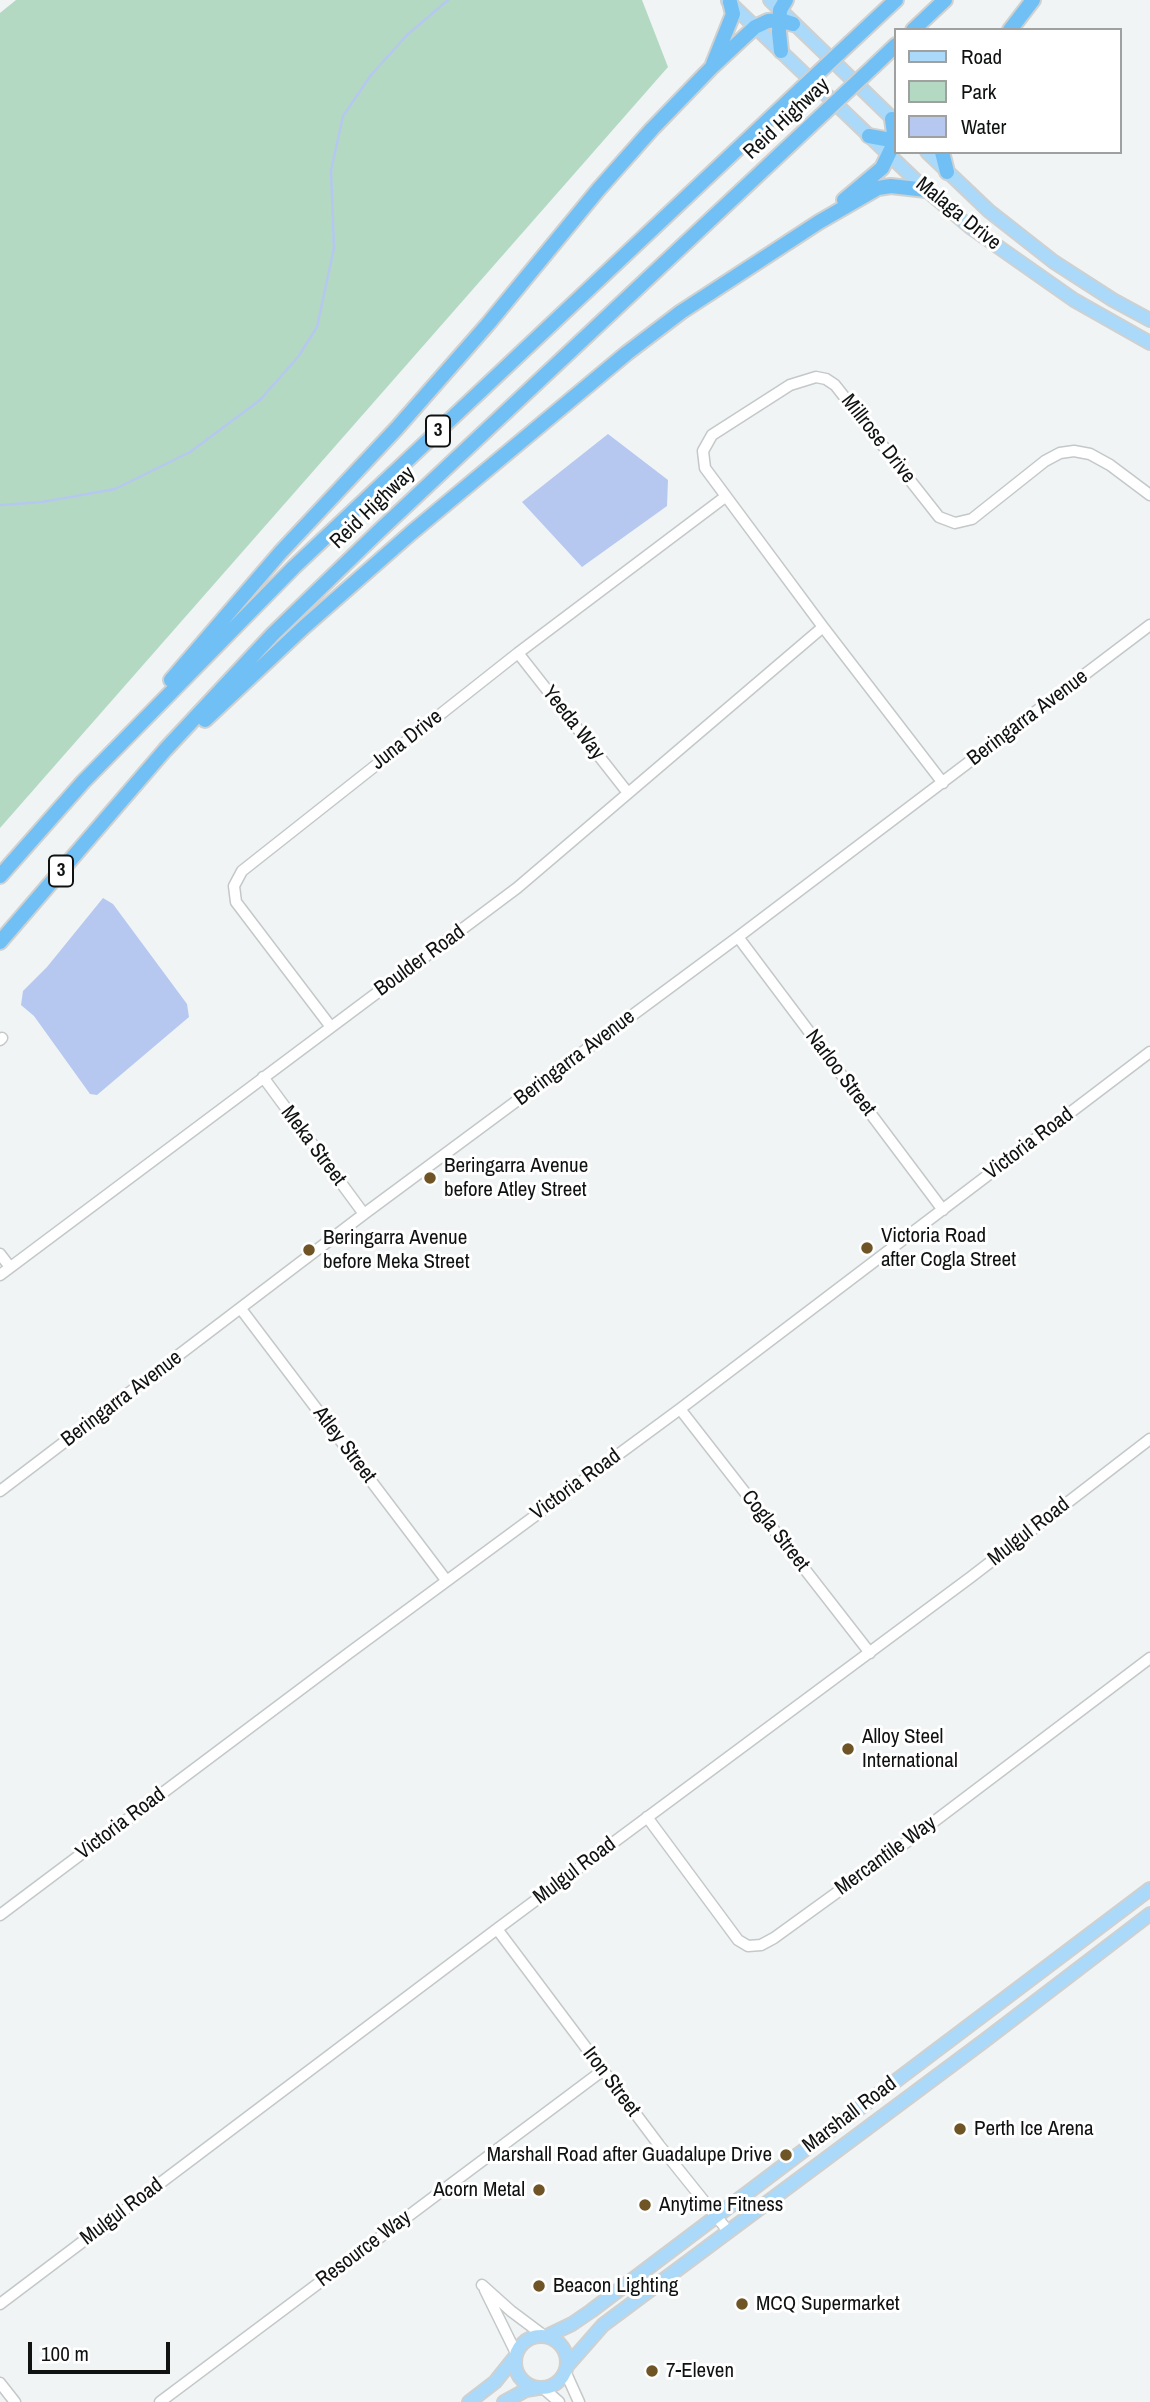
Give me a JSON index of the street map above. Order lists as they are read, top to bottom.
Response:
{
  "streets": {
    "highway": ["Reid Highway", "3"],
    "main road": ["Malaga Drive", "Marshall Road"],
    "street": [
      "Millrose Drive",
      "Beringarra Avenue",
      "Yeeda Way",
      "Juna Drive",
      "Boulder Road",
      "Narloo Street",
      "Victoria Road",
      "Meka Street",
      "Atley Street",
      "Cogla Street",
      "Mulgul Road",
      "Mercantile Way",
      "Iron Street",
      "Resource Way"
    ]
  },
  "crossings": [
    ["Millrose Drive", "Beringarra Avenue"],
    ["Millrose Drive", "Juna Drive"],
    ["Millrose Drive", "Boulder Road"],
    ["Beringarra Avenue", "Narloo Street"],
    ["Beringarra Avenue", "Meka Street"],
    ["Beringarra Avenue", "Atley Street"],
    ["Yeeda Way", "Juna Drive"],
    ["Yeeda Way", "Boulder Road"],
    ["Juna Drive", "Boulder Road"],
    ["Boulder Road", "Meka Street"],
    ["Narloo Street", "Victoria Road"],
    ["Victoria Road", "Atley Street"],
    ["Victoria Road", "Cogla Street"],
    ["Cogla Street", "Mulgul Road"],
    ["Mulgul Road", "Mercantile Way"],
    ["Mulgul Road", "Iron Street"],
    ["Iron Street", "Marshall Road"],
    ["Iron Street", "Resource Way"]
  ],
  "places": [
    "Beringarra Avenue before Atley Street",
    "Victoria Road after Cogla Street",
    "Beringarra Avenue before Meka Street",
    "Alloy Steel International",
    "Perth Ice Arena",
    "Marshall Road after Guadalupe Drive",
    "Acorn Metal",
    "Anytime Fitness",
    "Beacon Lighting",
    "MCQ Supermarket",
    "7-Eleven"
  ],
  "legend": ["Road", "Park", "Water"],
  "scale_bar": "100 m"
}
